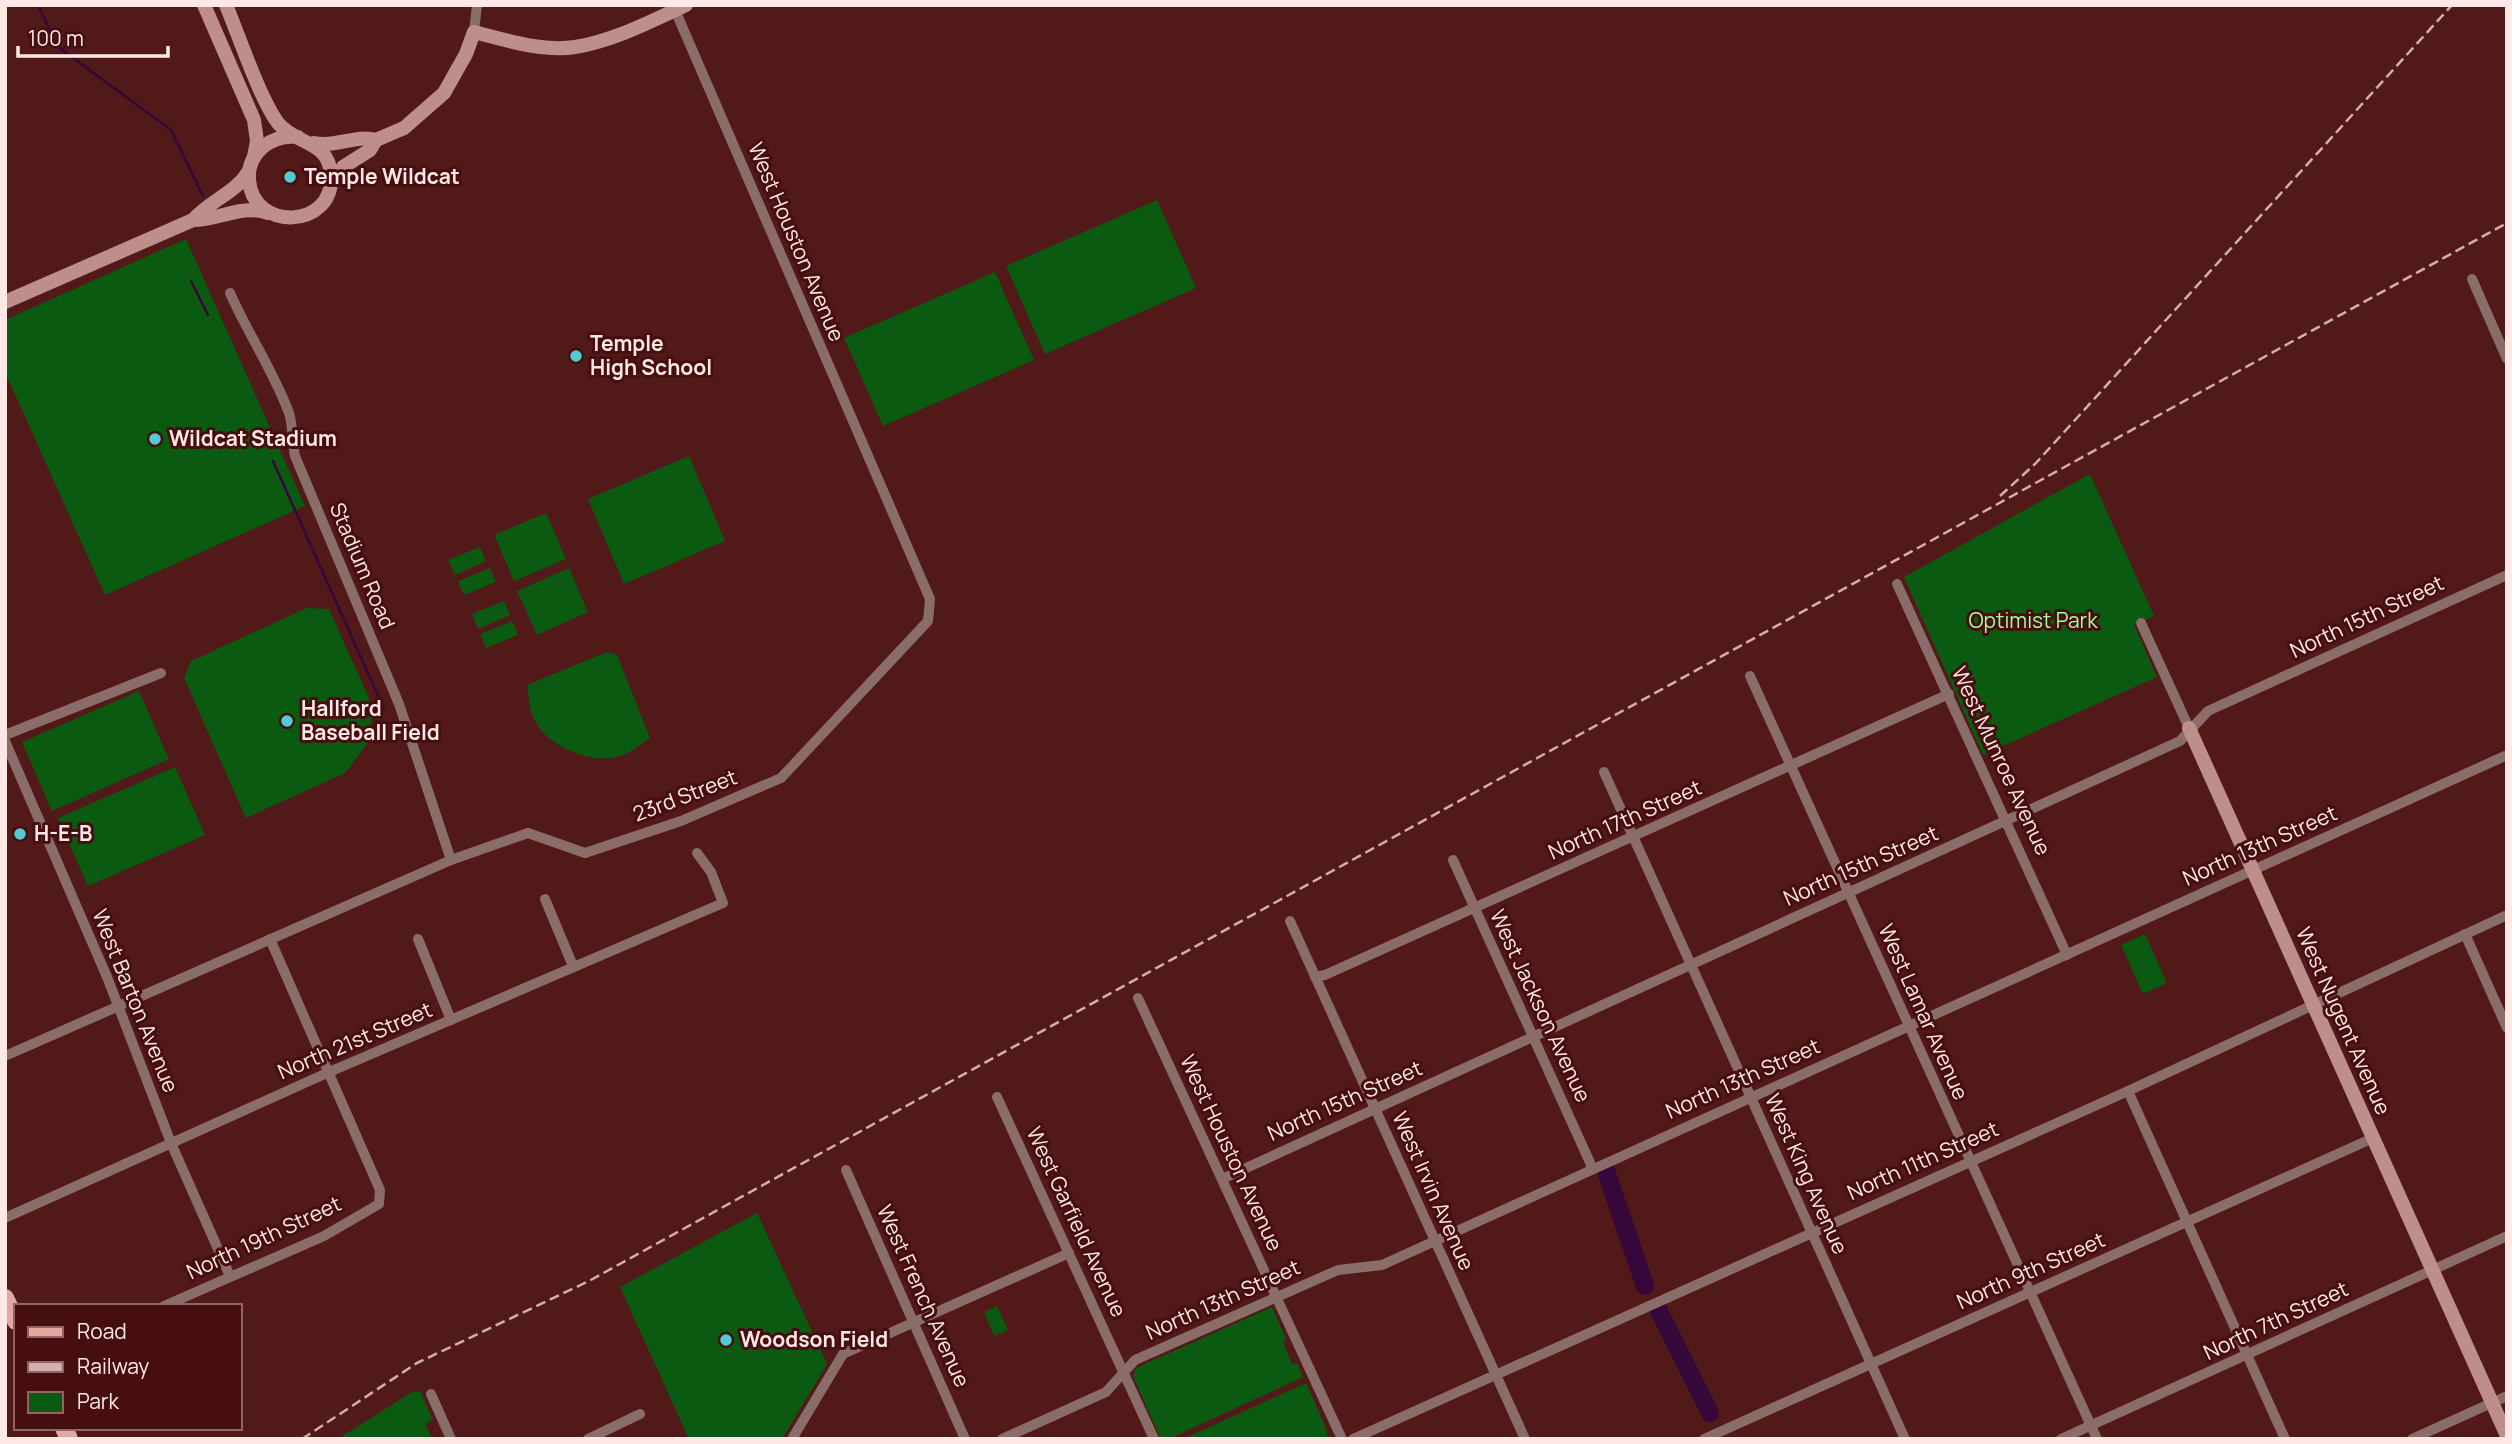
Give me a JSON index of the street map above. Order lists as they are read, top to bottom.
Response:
{
  "streets": {
    "street": [
      "West Houston Avenue",
      "Stadium Road",
      "North 15th Street",
      "West Munroe Avenue",
      "23rd Street",
      "North 17th Street",
      "North 13th Street",
      "West Barton Avenue",
      "West Jackson Avenue",
      "West Lamar Avenue",
      "West Nugent Avenue",
      "North 21st Street",
      "North 11th Street",
      "West King Avenue",
      "West Irvin Avenue",
      "West Garfield Avenue",
      "North 19th Street",
      "North 9th Street",
      "West French Avenue",
      "North 7th Street"
    ]
  },
  "crossings": [
    ["West Houston Avenue", "North 15th Street"],
    ["West Houston Avenue", "23rd Street"],
    ["West Houston Avenue", "North 13th Street"],
    ["Stadium Road", "23rd Street"],
    ["North 15th Street", "West Munroe Avenue"],
    ["North 15th Street", "West Jackson Avenue"],
    ["North 15th Street", "West Lamar Avenue"],
    ["North 15th Street", "West Nugent Avenue"],
    ["North 15th Street", "West King Avenue"],
    ["North 15th Street", "West Irvin Avenue"],
    ["West Munroe Avenue", "North 17th Street"],
    ["West Munroe Avenue", "North 13th Street"],
    ["23rd Street", "West Barton Avenue"],
    ["North 17th Street", "West Jackson Avenue"],
    ["North 17th Street", "West Lamar Avenue"],
    ["North 17th Street", "West King Avenue"],
    ["North 17th Street", "West Irvin Avenue"],
    ["North 13th Street", "West Jackson Avenue"],
    ["North 13th Street", "West Lamar Avenue"],
    ["North 13th Street", "West Nugent Avenue"],
    ["North 13th Street", "West King Avenue"],
    ["North 13th Street", "West Irvin Avenue"],
    ["North 13th Street", "West Garfield Avenue"],
    ["West Barton Avenue", "North 21st Street"],
    ["West Barton Avenue", "North 19th Street"],
    ["West Lamar Avenue", "North 11th Street"],
    ["West Lamar Avenue", "North 9th Street"],
    ["West Lamar Avenue", "North 7th Street"],
    ["West Nugent Avenue", "North 11th Street"],
    ["West Nugent Avenue", "North 9th Street"],
    ["West Nugent Avenue", "North 7th Street"],
    ["North 21st Street", "North 19th Street"],
    ["North 11th Street", "West King Avenue"],
    ["North 11th Street", "West Irvin Avenue"],
    ["West King Avenue", "North 9th Street"]
  ],
  "parks": ["Optimist Park"],
  "places": [
    "Temple Wildcat",
    "Temple High School",
    "Wildcat Stadium",
    "Hallford Baseball Field",
    "H-E-B",
    "Woodson Field"
  ],
  "legend": ["Road", "Railway", "Park"],
  "scale_bar": "100 m"
}
